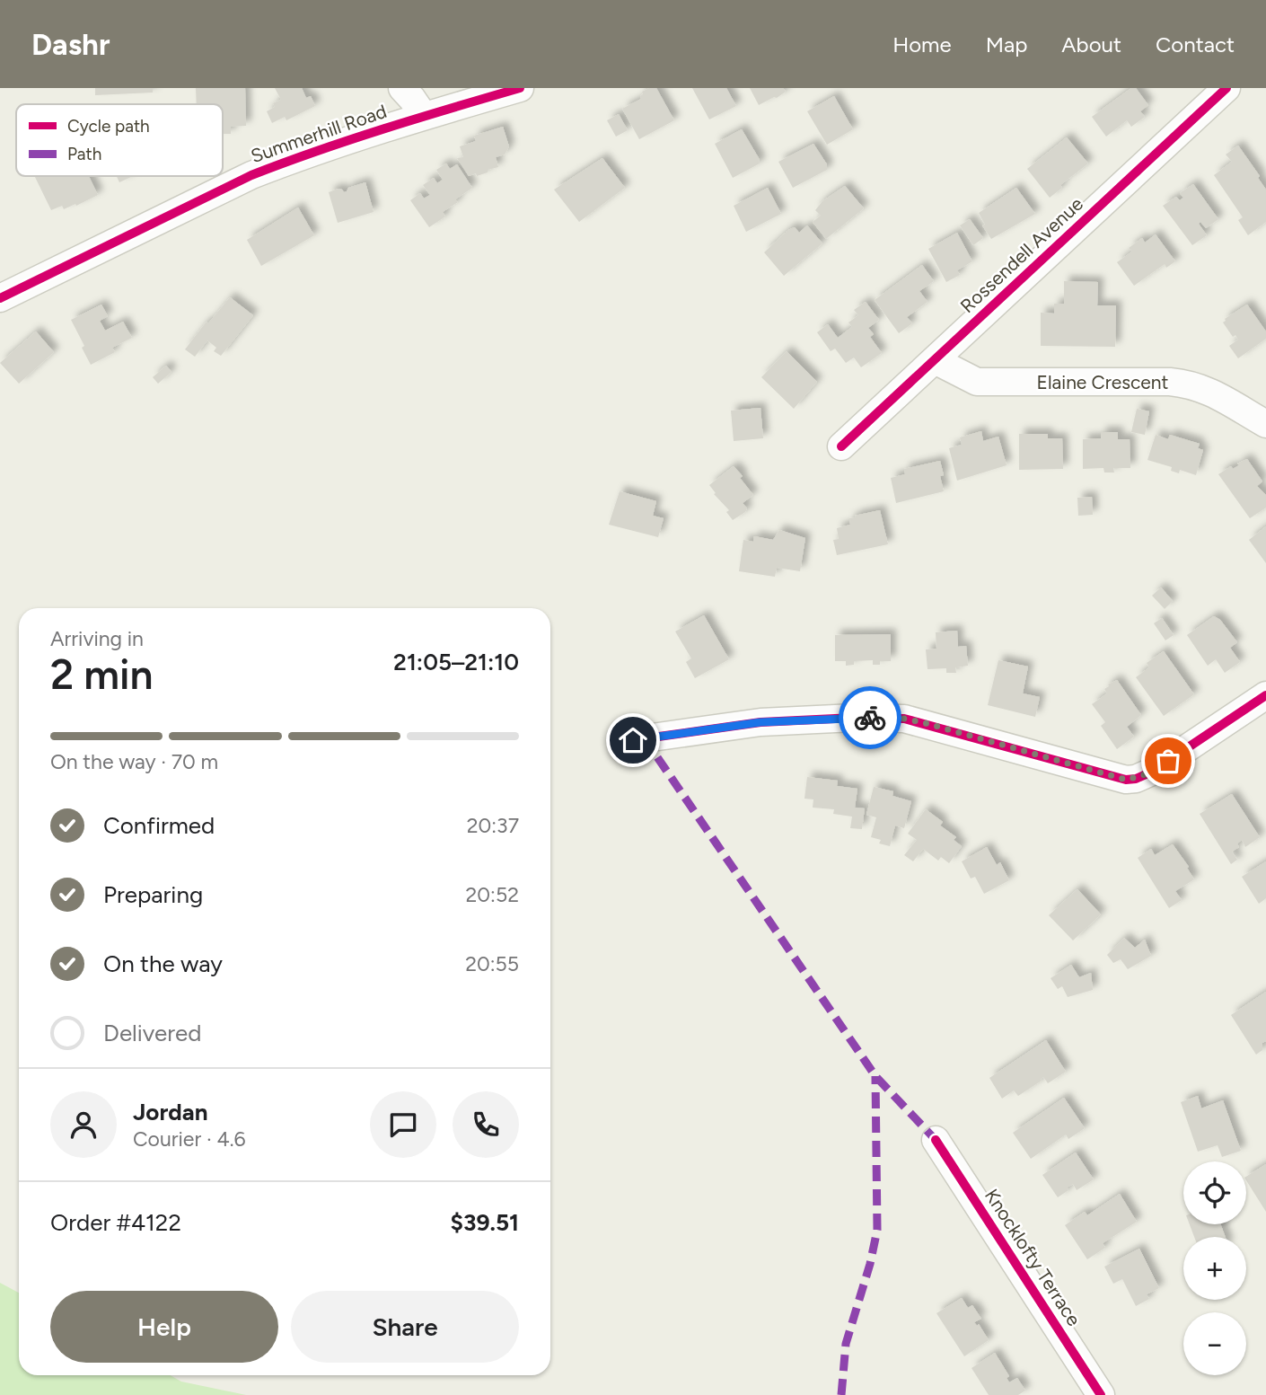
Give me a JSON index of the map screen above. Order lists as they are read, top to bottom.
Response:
{
  "streets": {
    "street": [
      "Summerhill Road",
      "Rossendell Avenue",
      "Elaine Crescent",
      "Knocklofty Terrace"
    ]
  },
  "crossings": [
    ["Rossendell Avenue", "Elaine Crescent"]
  ],
  "legend": ["Cycle path", "Path"],
  "page": {
    "header": "Dashr",
    "nav": [
      "Home",
      "Map",
      "About",
      "Contact"
    ],
    "heading": ["2 min", "Arriving in", "21:05–21:10"],
    "panel": [
      "Jordan",
      "Courier · 4.6",
      "Order #4122",
      "$39.51"
    ],
    "bar": "On the way · 70 m",
    "list": [
      ["Confirmed", "20:37"],
      ["Preparing", "20:52"],
      ["On the way", "20:55"],
      "Delivered"
    ],
    "map_buttons": ["+", "−"],
    "buttons": ["Help", "Share"]
  }
}
